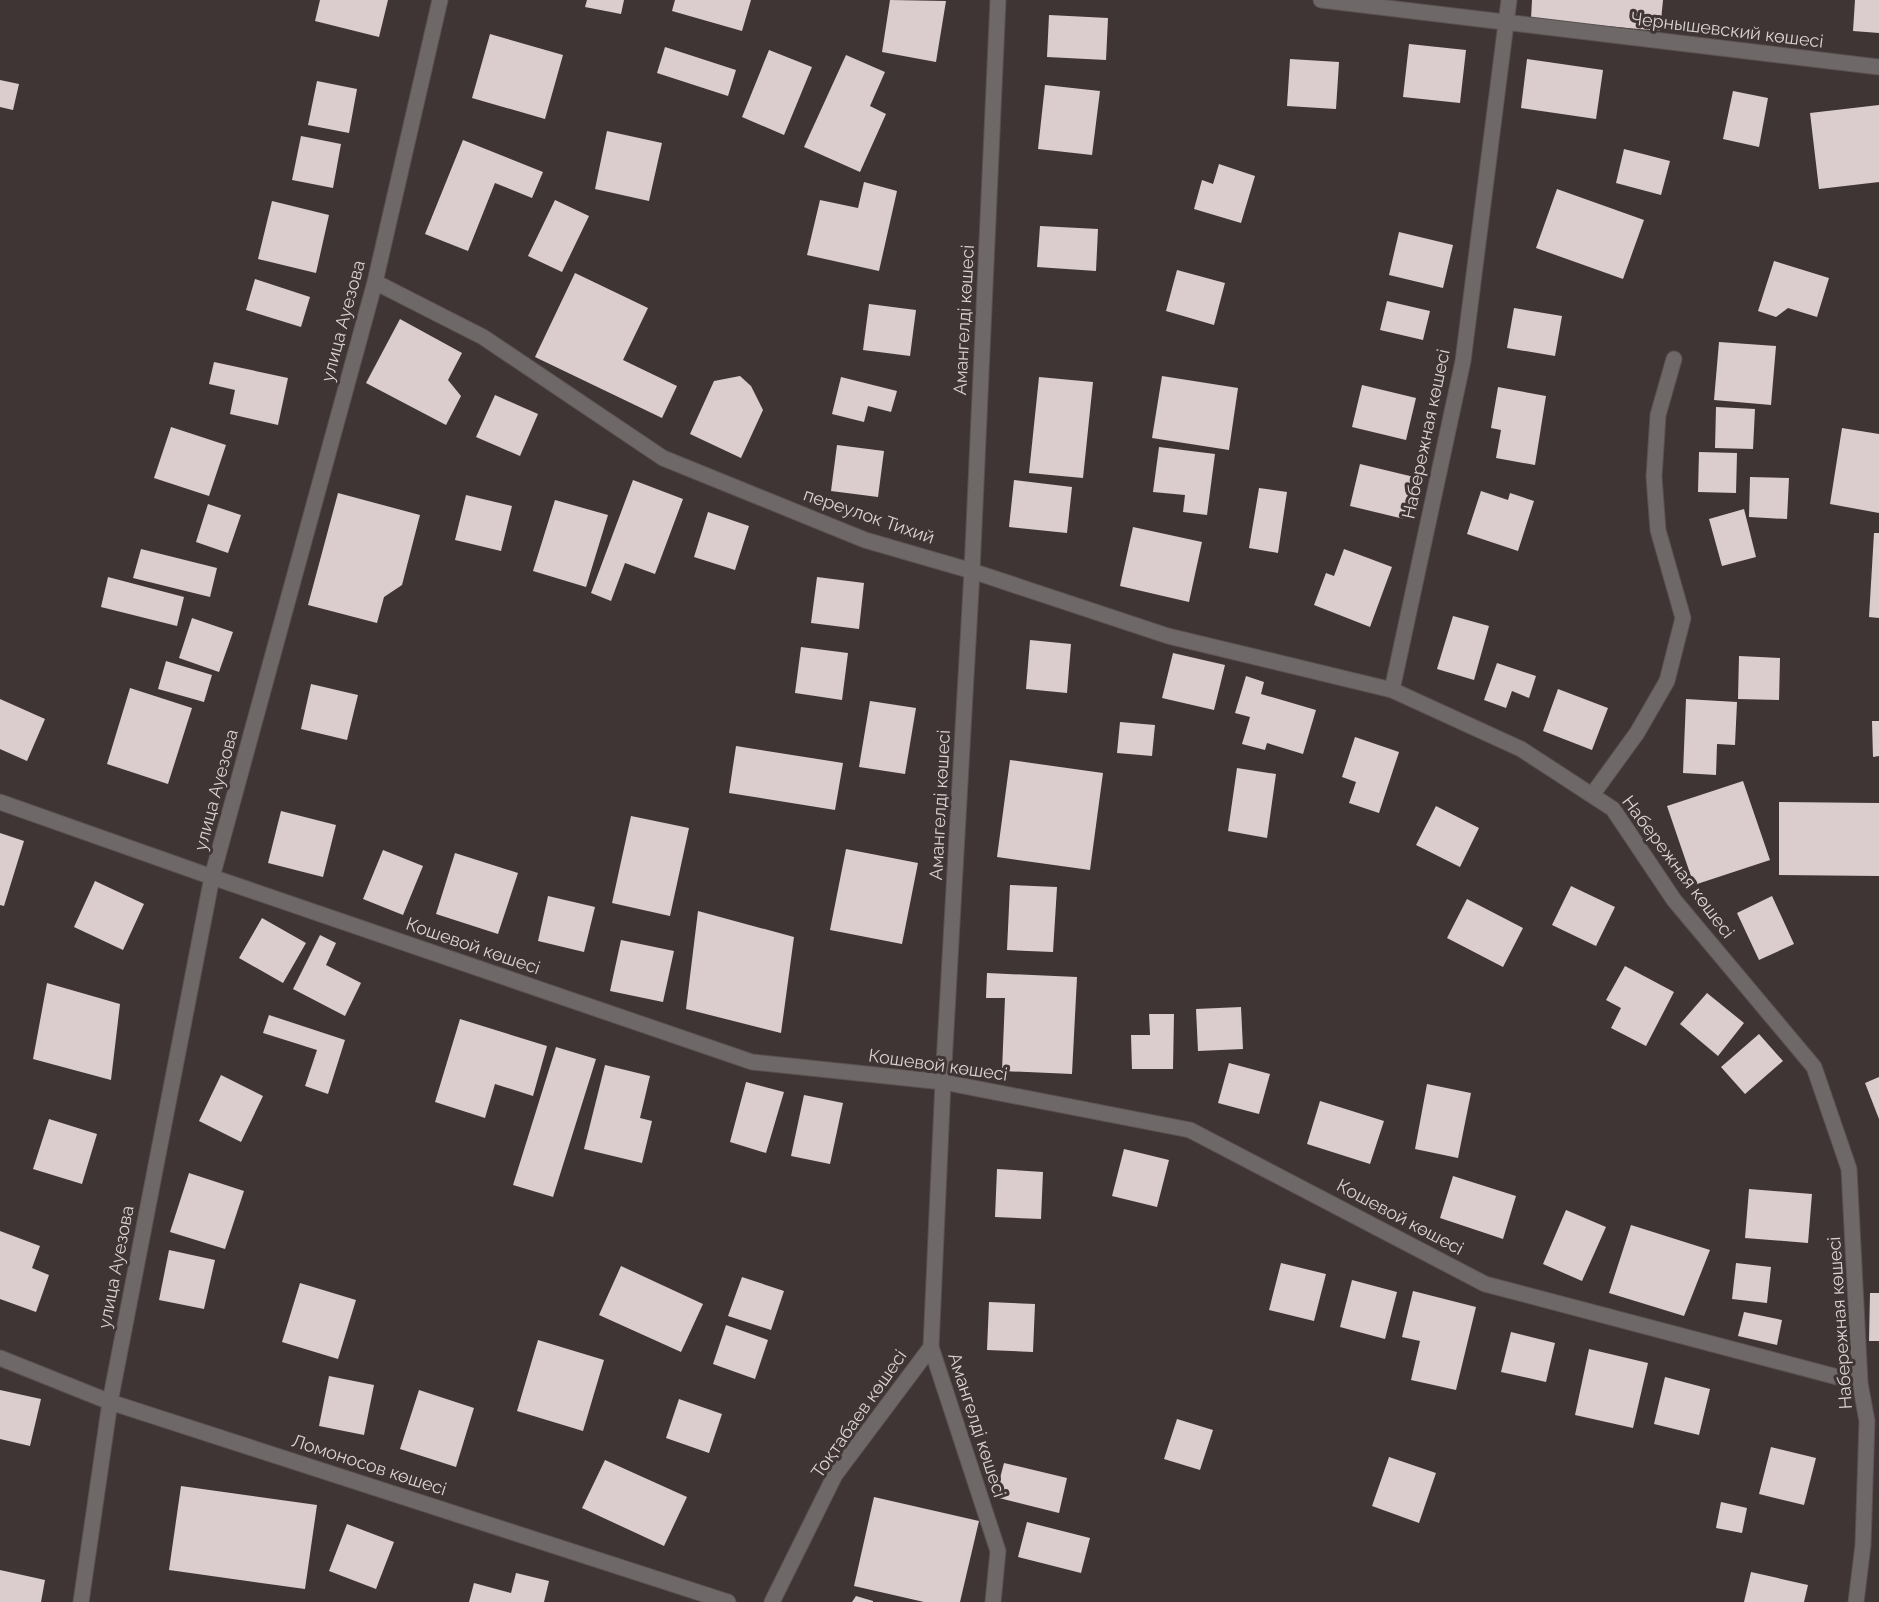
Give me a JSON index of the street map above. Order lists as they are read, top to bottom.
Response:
{
  "streets": {
    "street": [
      "Чернышевский көшесі",
      "Амангелді көшесі",
      "улица Ауезова",
      "Набережная көшесі",
      "переулок Тихий",
      "Кошевой көшесі",
      "Тоқтабаев көшесі",
      "Ломоносов көшесі"
    ]
  },
  "crossings": [
    ["Чернышевский көшесі", "Набережная көшесі"],
    ["Амангелді көшесі", "переулок Тихий"],
    ["Амангелді көшесі", "Кошевой көшесі"],
    ["Амангелді көшесі", "Тоқтабаев көшесі"],
    ["улица Ауезова", "переулок Тихий"],
    ["улица Ауезова", "Кошевой көшесі"],
    ["улица Ауезова", "Ломоносов көшесі"],
    ["Набережная көшесі", "переулок Тихий"],
    ["Набережная көшесі", "Кошевой көшесі"]
  ]
}
